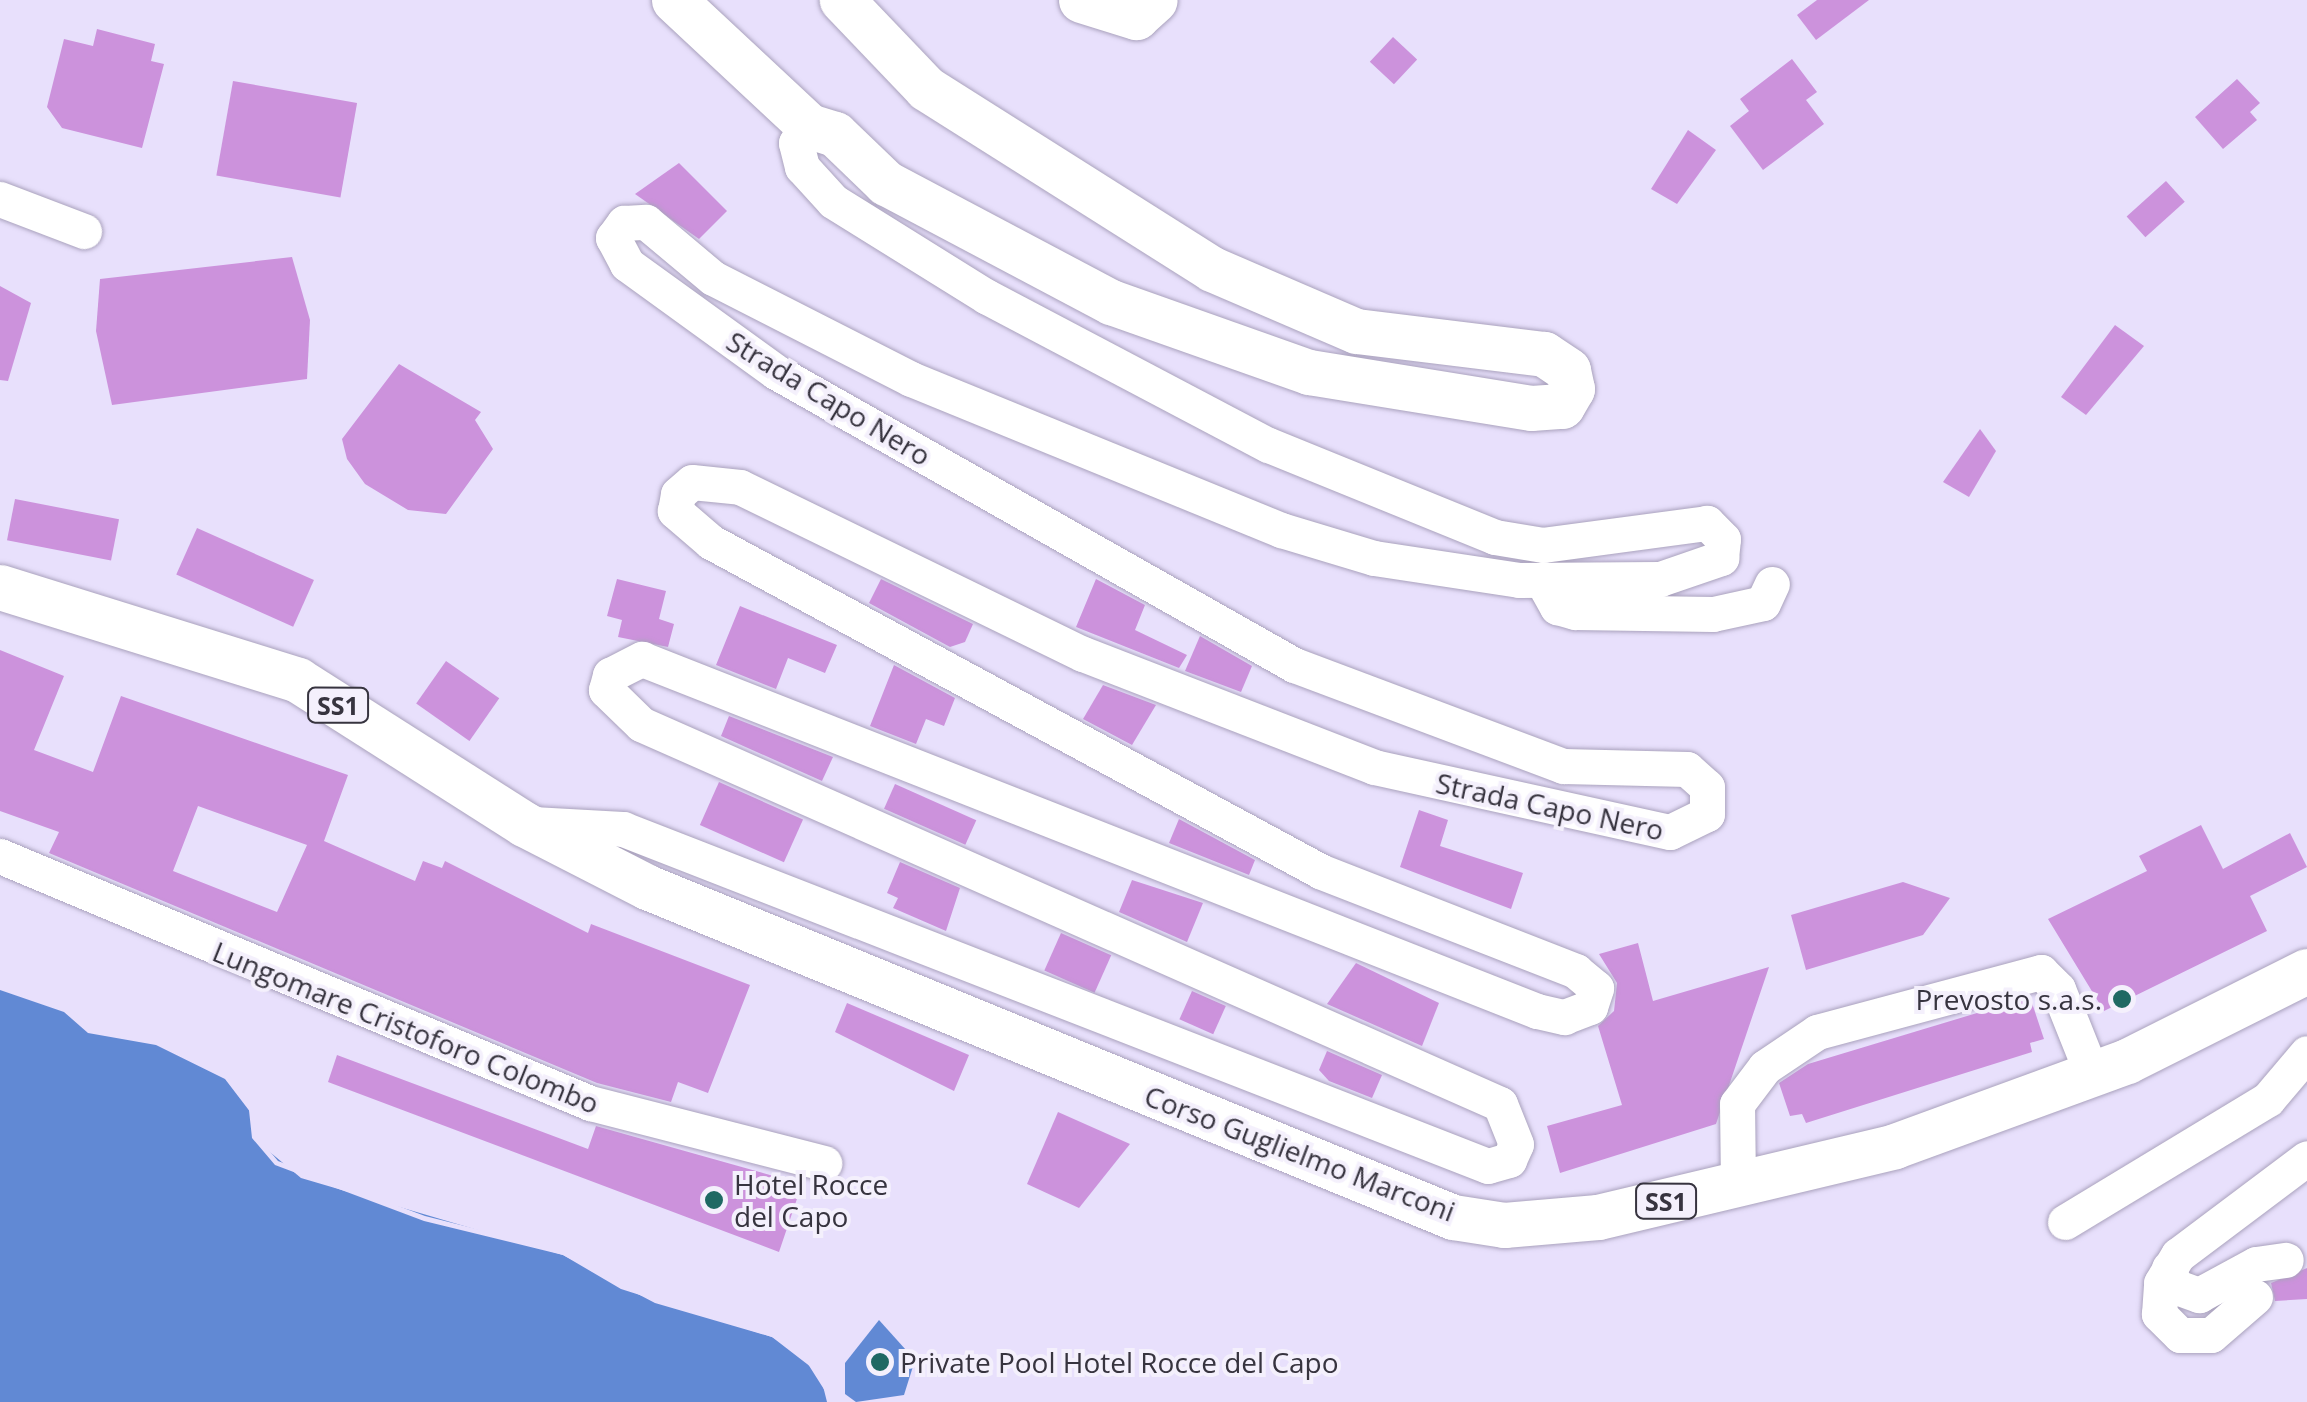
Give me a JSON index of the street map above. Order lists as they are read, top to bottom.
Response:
{
  "streets": {
    "main road": ["SS1", "Corso Guglielmo Marconi"],
    "street": ["Strada Capo Nero", "Lungomare Cristoforo Colombo"]
  },
  "crossings": [
    ["Strada Capo Nero", "SS1"],
    ["Strada Capo Nero", "Corso Guglielmo Marconi"],
    ["SS1", "Corso Guglielmo Marconi"]
  ],
  "places": ["Prevosto s.a.s.", "Hotel Rocce del Capo", "Private Pool Hotel Rocce del Capo"]
}
